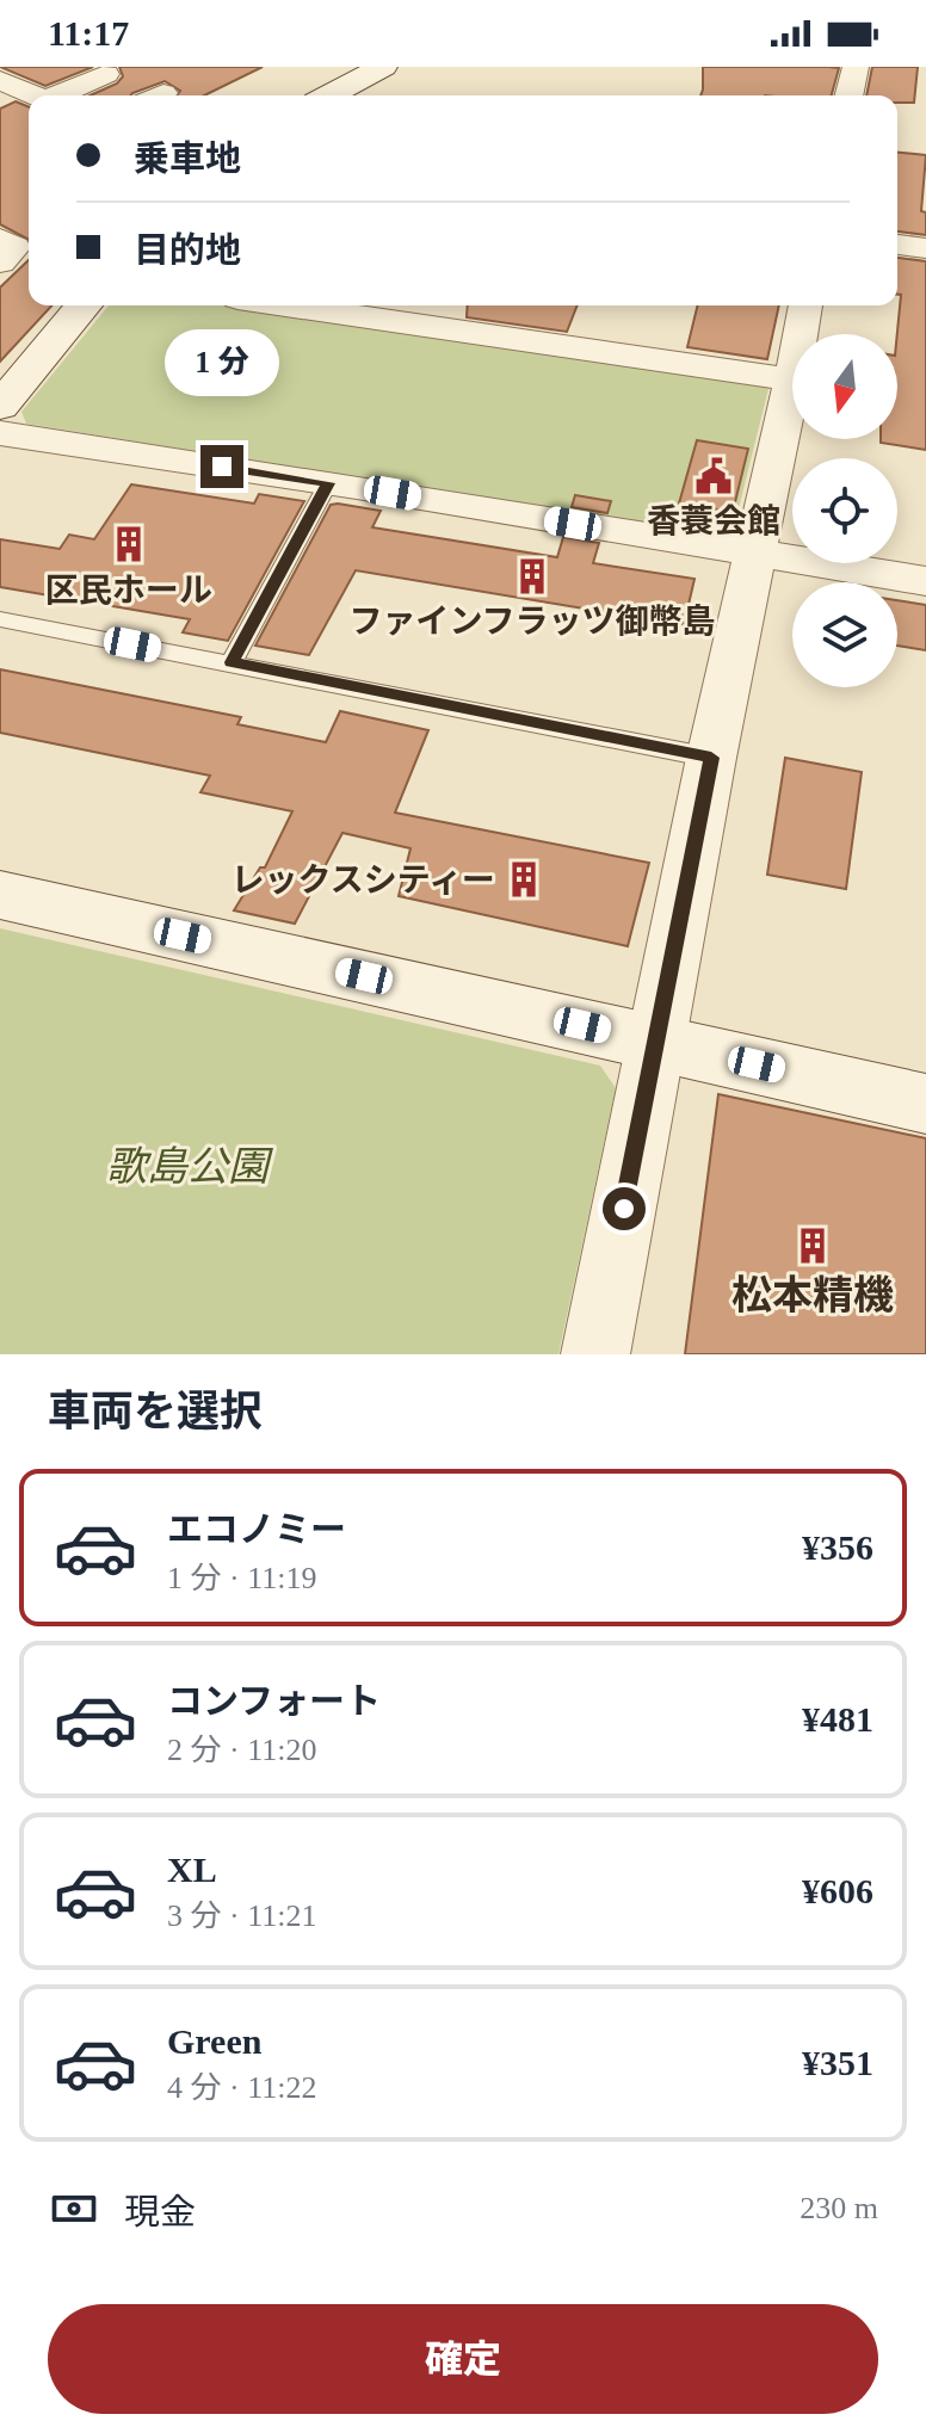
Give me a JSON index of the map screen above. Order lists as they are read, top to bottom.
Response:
{
  "parks": ["歌島公園"],
  "places": {
    "public building": ["香蓑会館"],
    "building": [
      "区民ホール",
      "ファインフラッツ御幣島",
      "レックスシティー",
      "松本精機"
    ]
  },
  "north": "bottom",
  "page": {
    "status": "11:17",
    "banner": ["乗車地", "目的地"],
    "bubble": "1 分",
    "heading": "車両を選択",
    "list": [
      {
        "name": "エコノミー",
        "note": "1 分 · 11:19",
        "value": "¥356"
      },
      {
        "name": "コンフォート",
        "note": "2 分 · 11:20",
        "value": "¥481"
      },
      {
        "name": "XL",
        "note": "3 分 · 11:21",
        "value": "¥606"
      },
      {
        "name": "Green",
        "note": "4 分 · 11:22",
        "value": "¥351"
      }
    ],
    "pay": ["現金", "230 m"],
    "buttons": "確定"
  }
}
